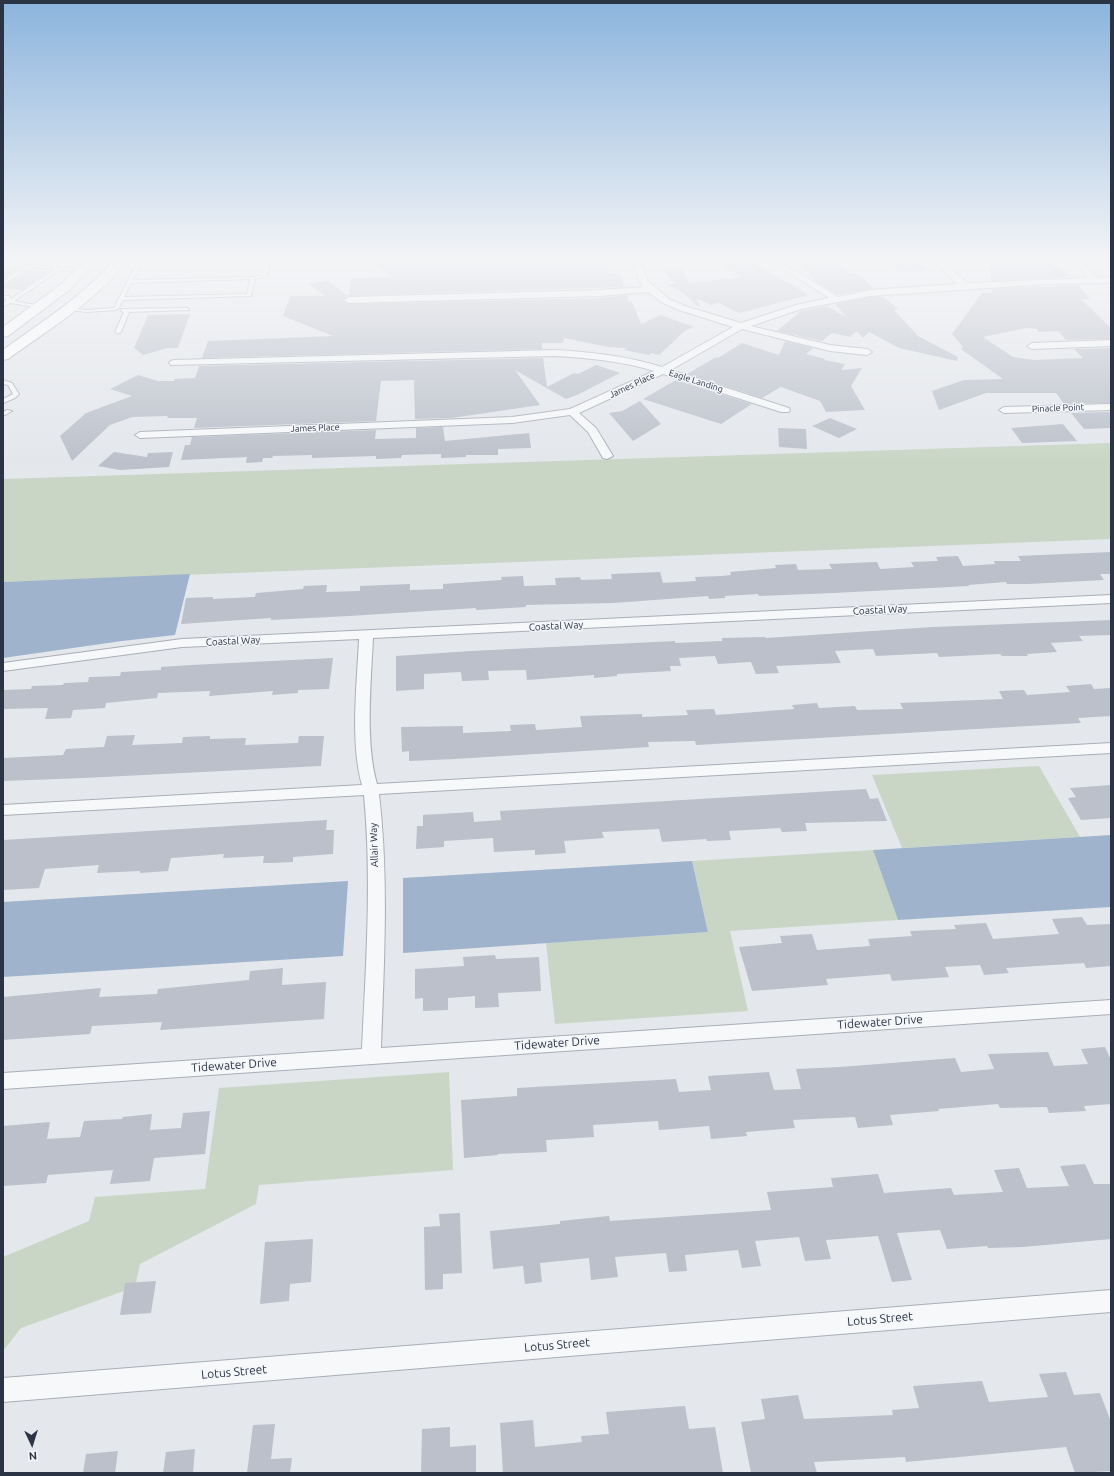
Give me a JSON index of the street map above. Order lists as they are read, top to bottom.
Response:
{
  "streets": {
    "street": [
      "Eagle Landing",
      "James Place",
      "Pinacle Point",
      "Coastal Way",
      "Allair Way",
      "Tidewater Drive",
      "Lotus Street"
    ]
  },
  "crossings": [
    ["Eagle Landing", "James Place"],
    ["Coastal Way", "Allair Way"],
    ["Allair Way", "Tidewater Drive"]
  ],
  "north": "bottom"
}
